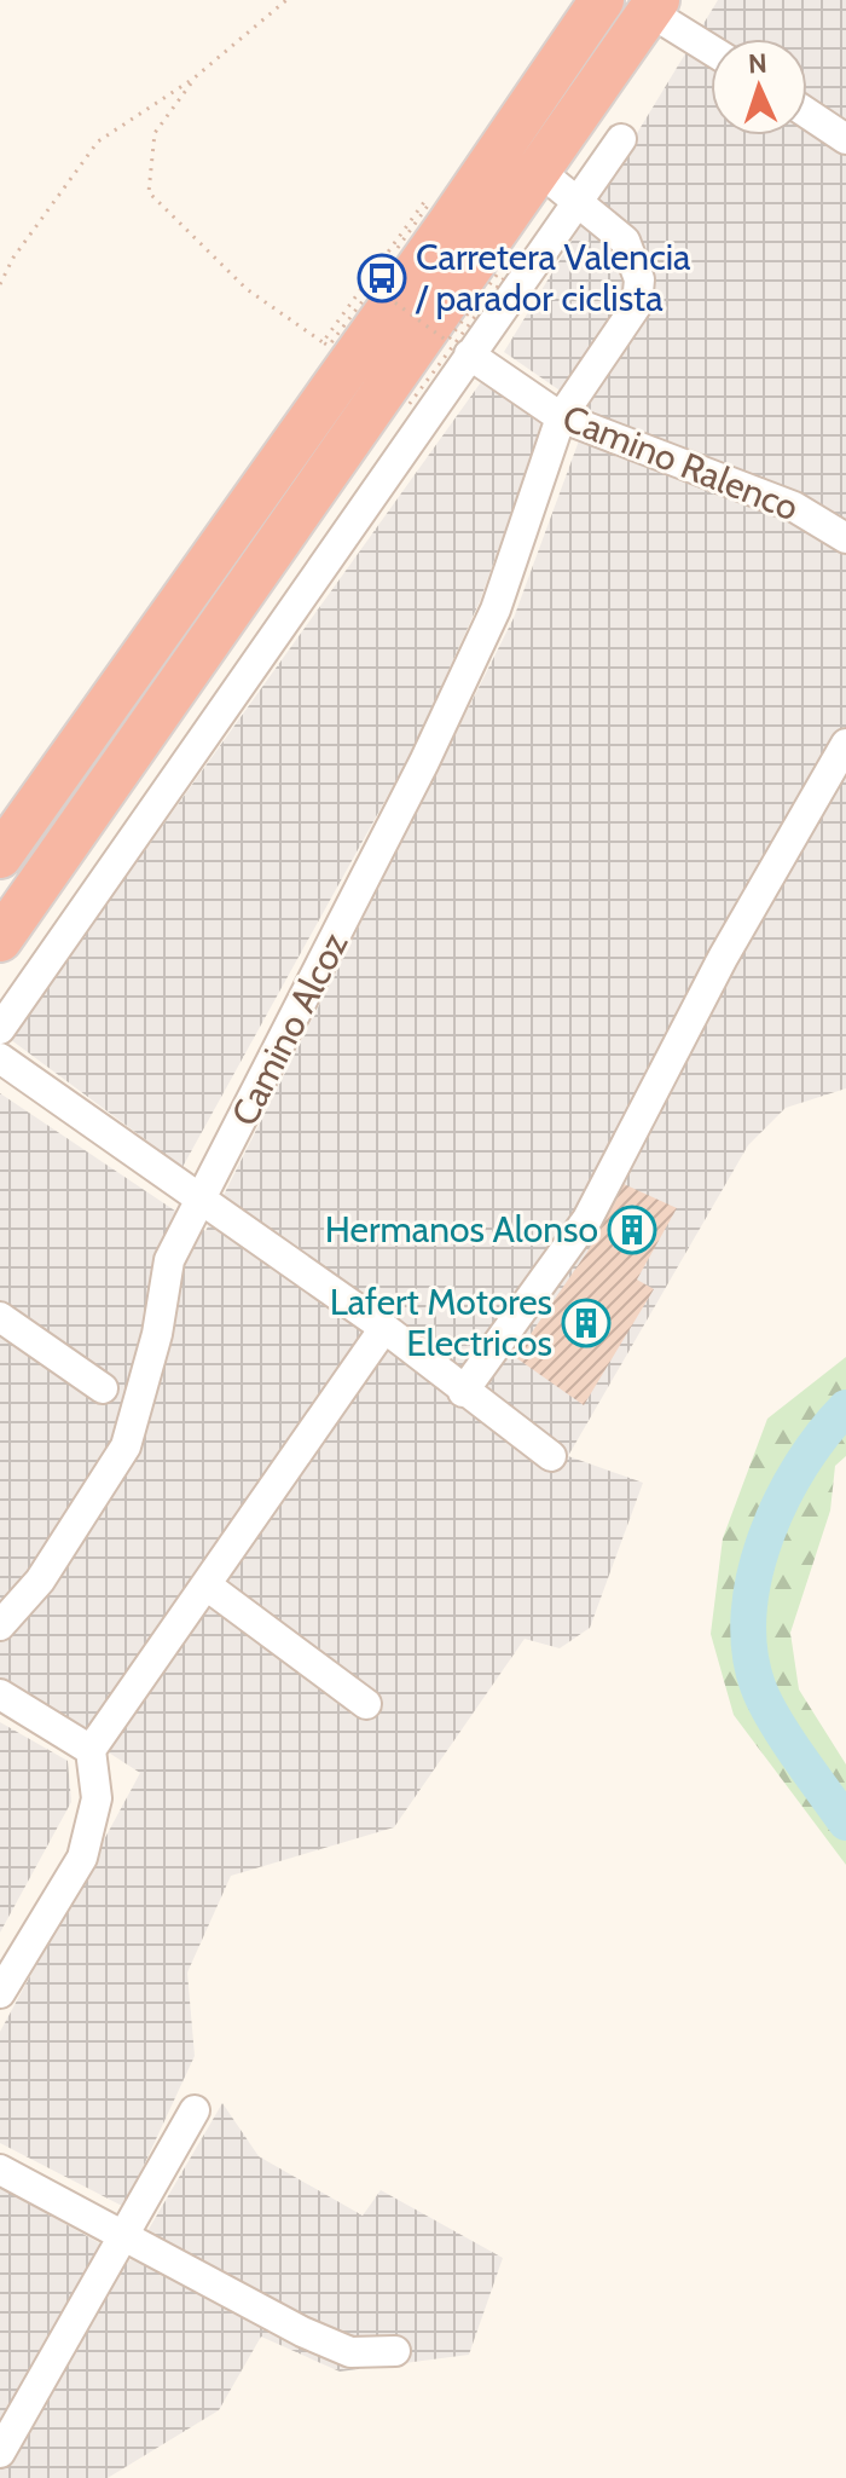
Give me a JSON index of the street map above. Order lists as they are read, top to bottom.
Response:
{
  "streets": {
    "street": ["Camino Ralenco", "Camino Alcoz"]
  },
  "crossings": [
    ["Camino Ralenco", "Camino Alcoz"]
  ],
  "places": {
    "bus stop": ["Carretera Valencia / parador ciclista"],
    "building": ["Hermanos Alonso", "Lafert Motores Electricos"]
  },
  "north": "top"
}
